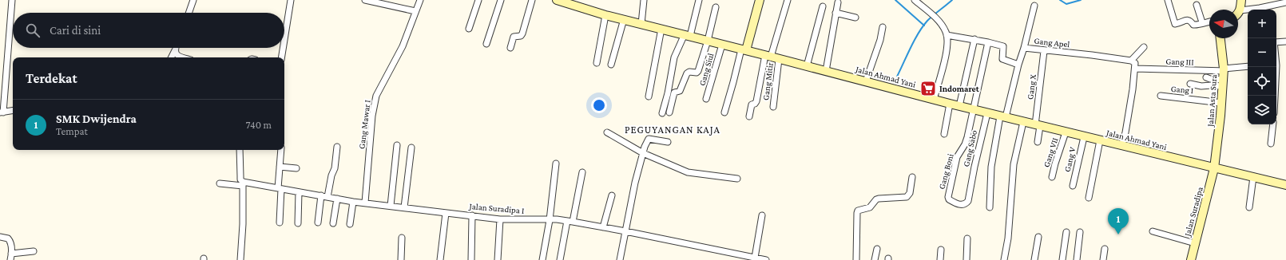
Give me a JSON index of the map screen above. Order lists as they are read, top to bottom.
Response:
{
  "streets": {
    "main road": ["Jalan Ahmad Yani", "Jalan Asta Sura", "Jalan Suradipa"],
    "street": [
      "Gang Apel",
      "Gang III",
      "Gang Siul",
      "Gang Mitir",
      "Gang X",
      "Gang I",
      "Gang Mawar I",
      "Gang Sabo",
      "Gang VII",
      "Gang V",
      "Gang Boni",
      "Jalan Suradipa I"
    ]
  },
  "crossings": [
    ["Gang Apel", "Jalan Ahmad Yani"],
    ["Gang Apel", "Gang X"],
    ["Gang III", "Jalan Asta Sura"],
    ["Gang Siul", "Jalan Ahmad Yani"],
    ["Jalan Ahmad Yani", "Gang Mitir"],
    ["Jalan Ahmad Yani", "Gang X"],
    ["Jalan Ahmad Yani", "Jalan Asta Sura"],
    ["Jalan Ahmad Yani", "Gang Sabo"],
    ["Jalan Ahmad Yani", "Gang VII"],
    ["Jalan Ahmad Yani", "Gang V"],
    ["Jalan Ahmad Yani", "Gang Boni"],
    ["Jalan Ahmad Yani", "Jalan Suradipa"],
    ["Gang I", "Jalan Asta Sura"],
    ["Jalan Asta Sura", "Jalan Suradipa"],
    ["Gang Mawar I", "Jalan Suradipa I"],
    ["Gang Sabo", "Gang Boni"]
  ],
  "districts": ["PEGUYANGAN KAJA"],
  "places": {
    "supermarket": ["Indomaret"]
  },
  "north": "left",
  "page": {
    "map_buttons": ["+", "−"],
    "search": "Cari di sini",
    "heading": "Terdekat",
    "list": [
      {
        "mark": "1",
        "name": "SMK Dwijendra",
        "note": "Tempat",
        "value": "740 m"
      }
    ],
    "pins": "1"
  }
}
